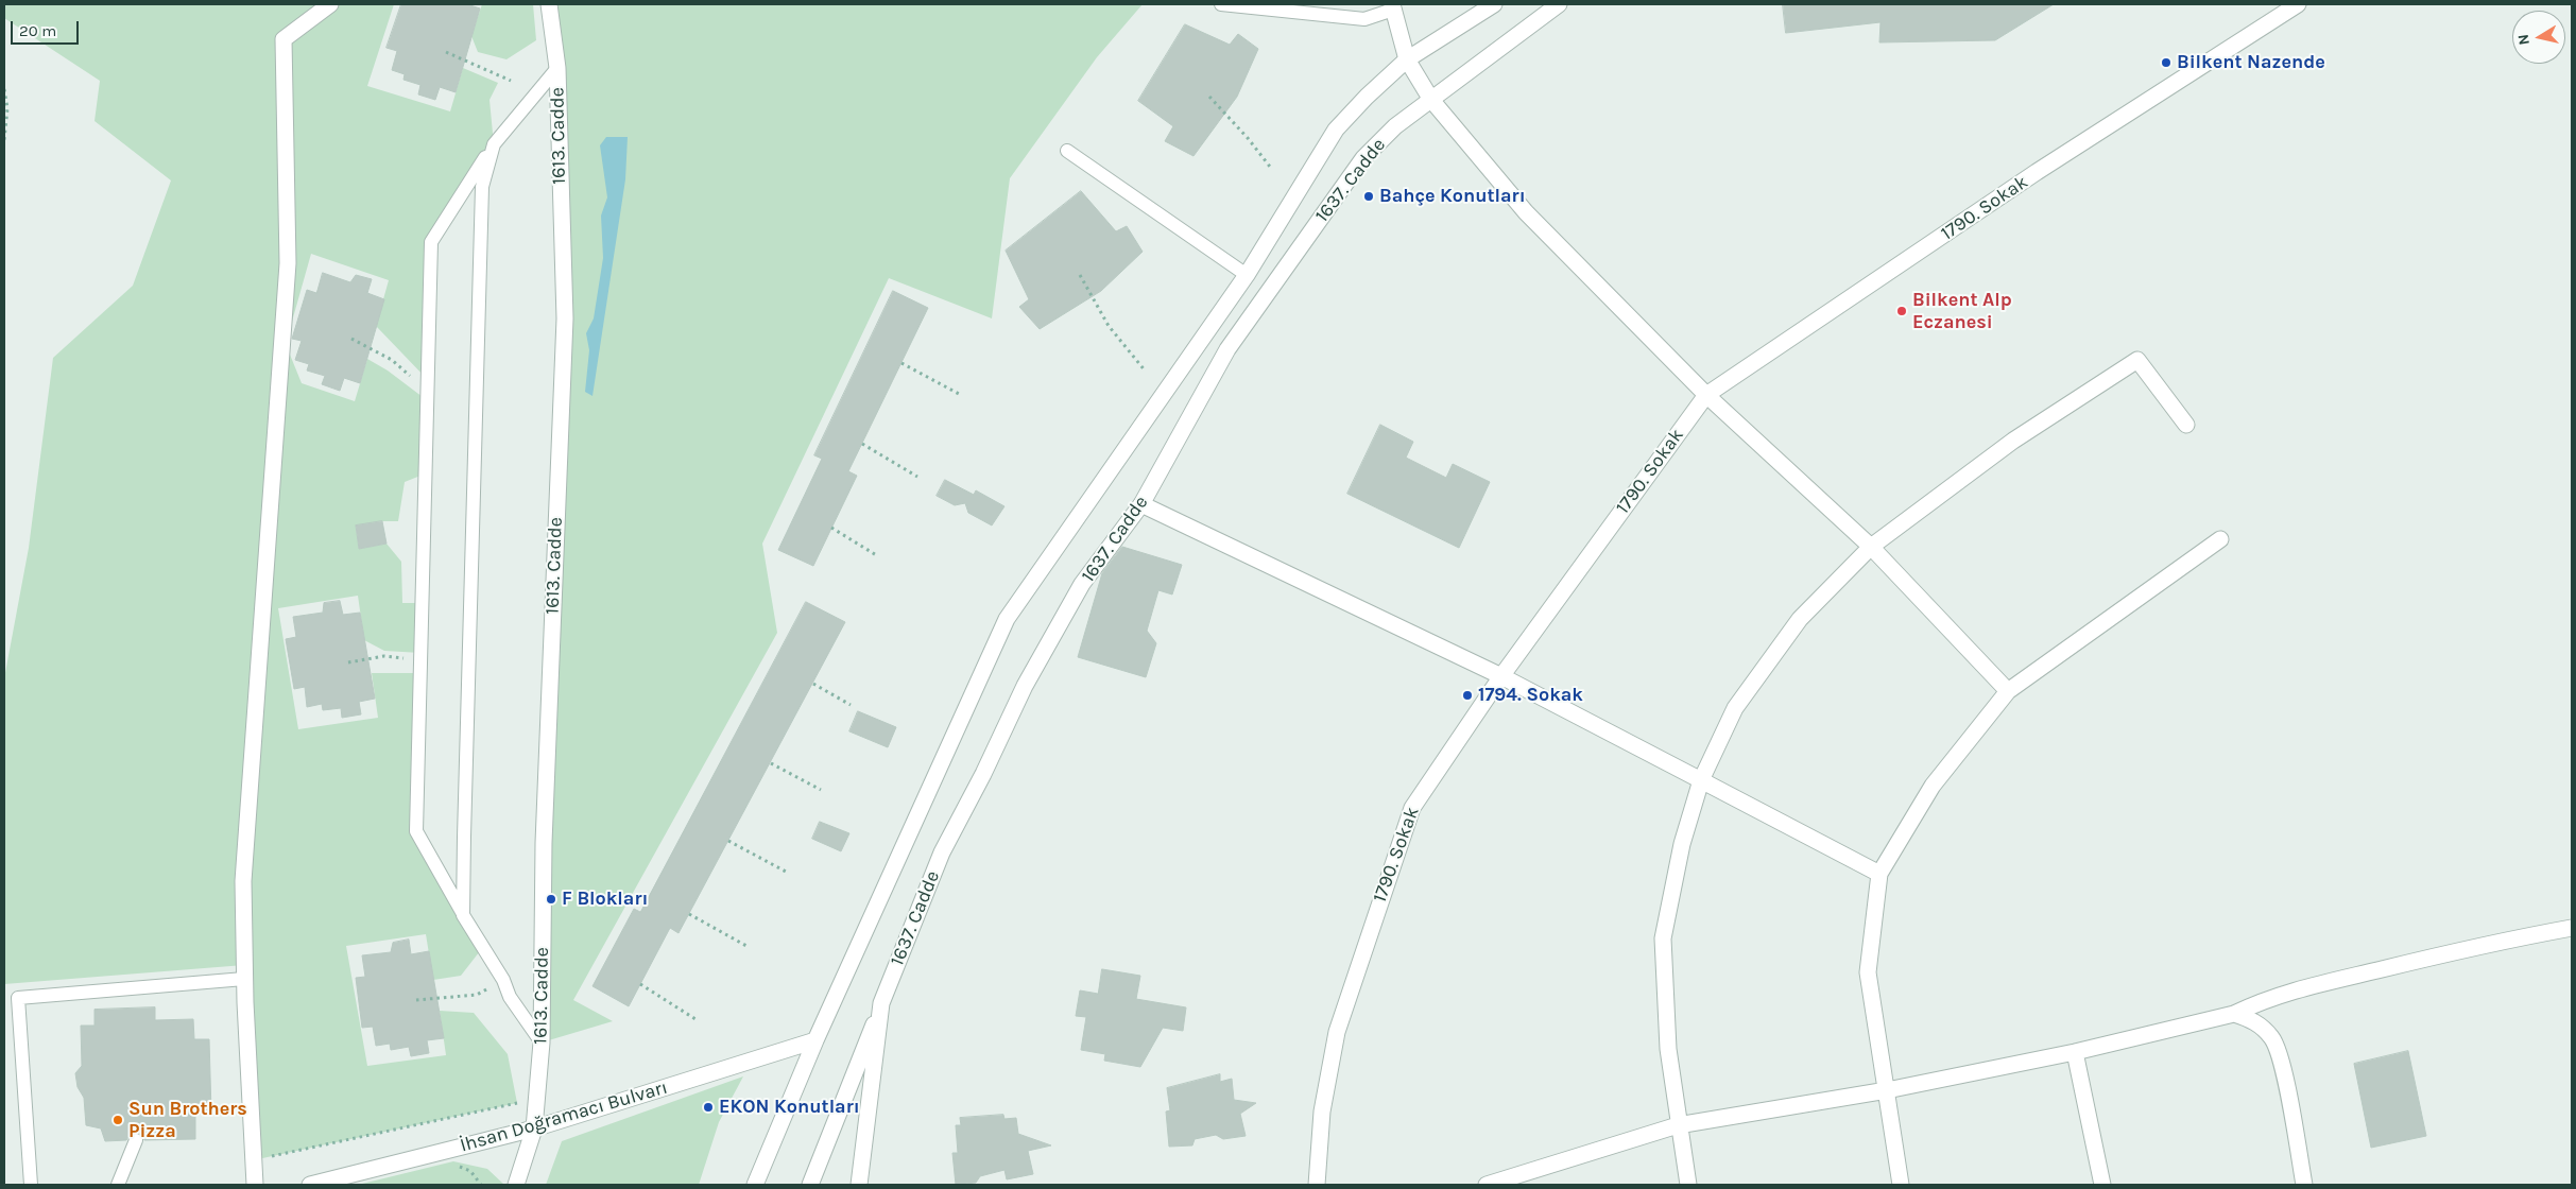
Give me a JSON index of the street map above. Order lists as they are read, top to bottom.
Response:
{
  "streets": {
    "street": [
      "1613. Cadde",
      "1637. Cadde",
      "1790. Sokak",
      "İhsan Doğramacı Bulvarı"
    ]
  },
  "crossings": [
    ["1613. Cadde", "İhsan Doğramacı Bulvarı"],
    ["1637. Cadde", "İhsan Doğramacı Bulvarı"]
  ],
  "places": [
    "Bilkent Nazende",
    "Bahçe Konutları",
    "Bilkent Alp Eczanesi",
    "1794. Sokak",
    "F Blokları",
    "EKON Konutları",
    "Sun Brothers Pizza"
  ],
  "scale_bar": "20 m",
  "north": "left"
}
